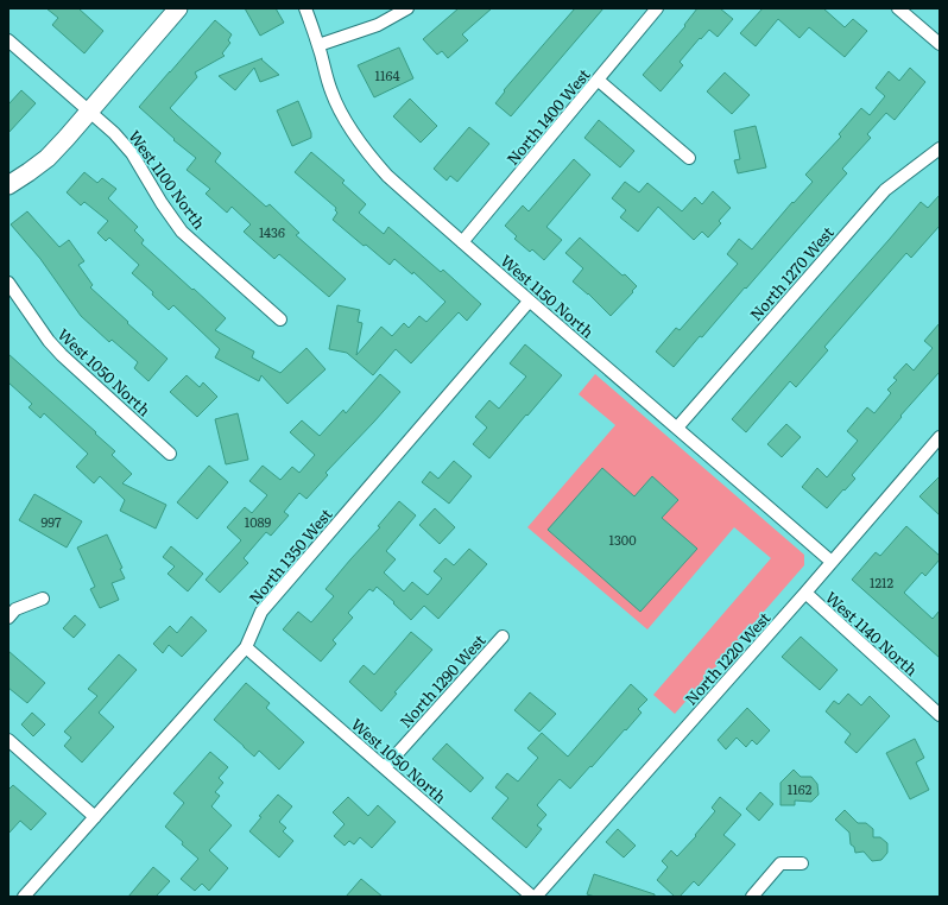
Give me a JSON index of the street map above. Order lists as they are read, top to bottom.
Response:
{
  "streets": {
    "street": [
      "North 1400 West",
      "West 1100 North",
      "North 1270 West",
      "West 1150 North",
      "West 1050 North",
      "North 1350 West",
      "West 1140 North",
      "North 1220 West",
      "North 1290 West"
    ]
  },
  "crossings": [
    ["North 1400 West", "West 1150 North"],
    ["North 1270 West", "West 1150 North"],
    ["West 1150 North", "North 1350 West"],
    ["West 1150 North", "North 1220 West"],
    ["West 1050 North", "North 1350 West"],
    ["West 1050 North", "North 1290 West"],
    ["West 1140 North", "North 1220 West"]
  ],
  "house_numbers": [
    "1164",
    "1436",
    "997",
    "1089",
    "1300",
    "1212",
    "1162"
  ]
}
